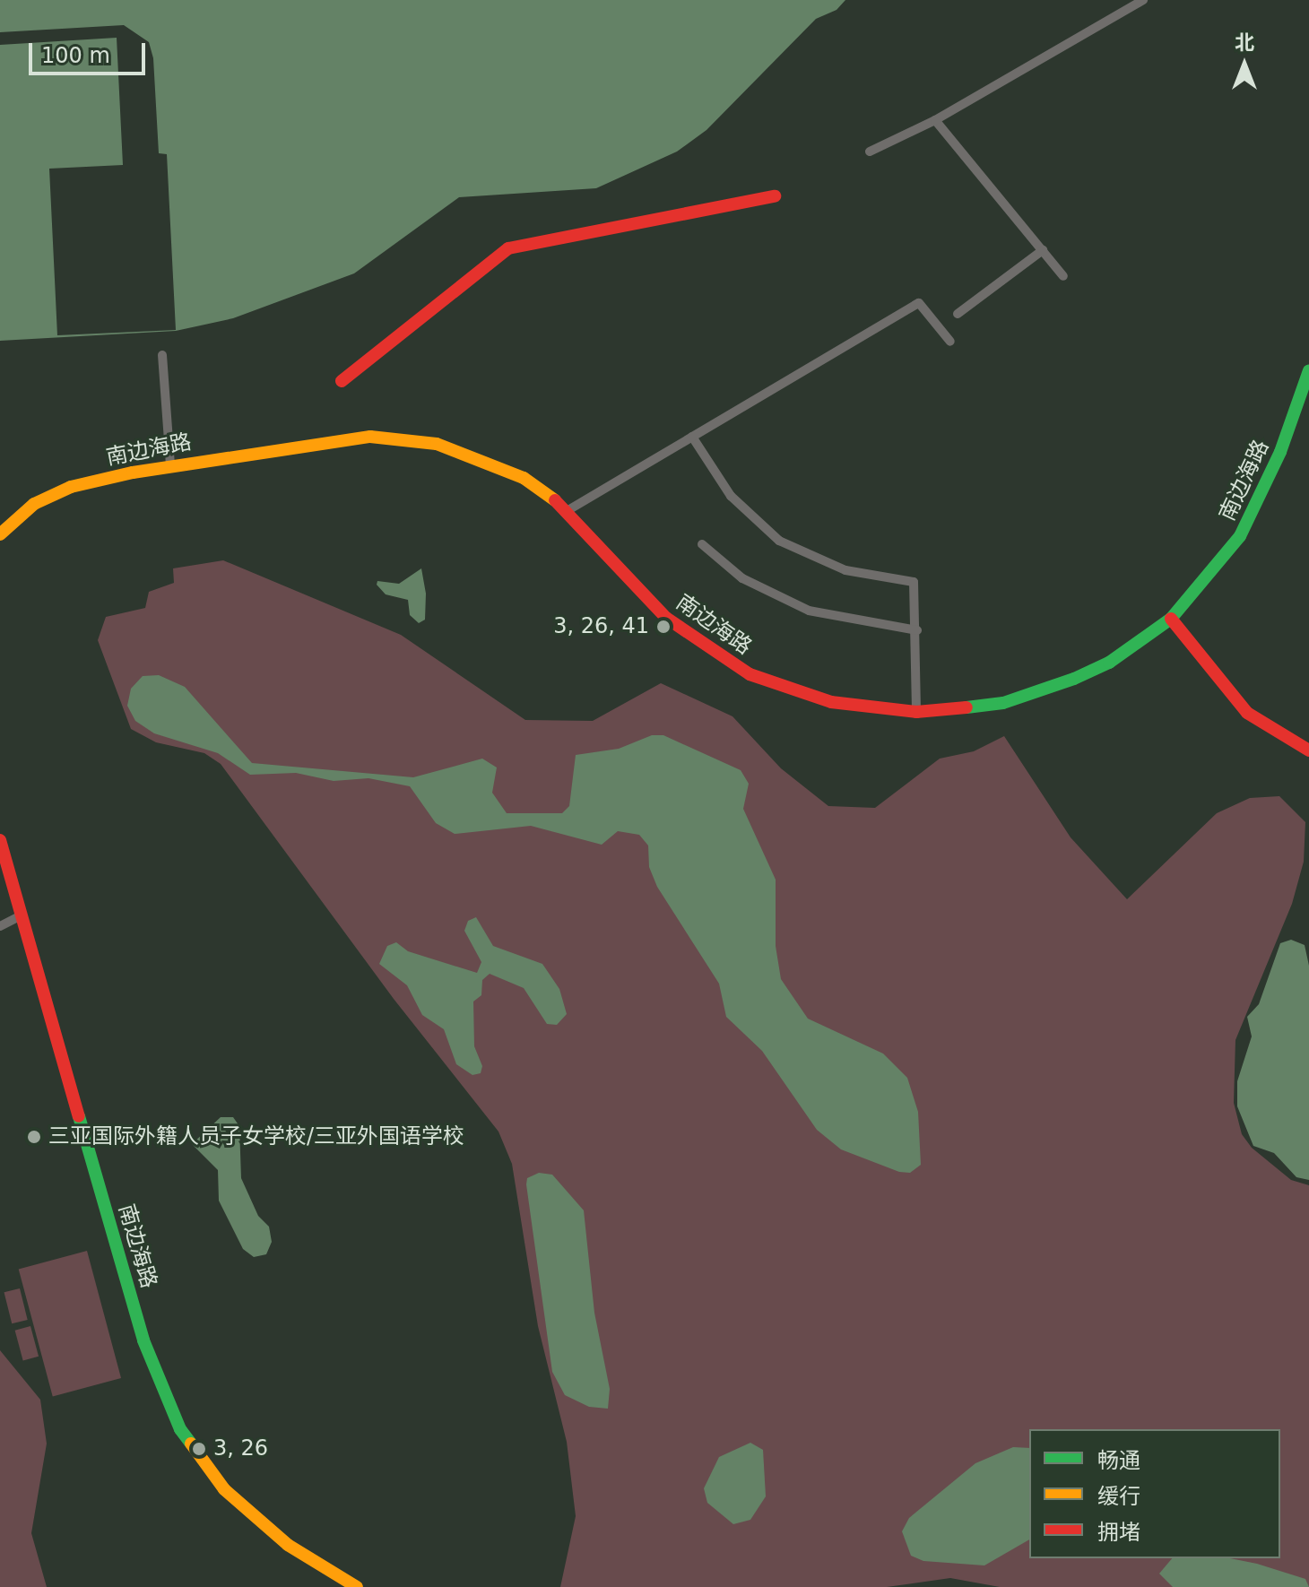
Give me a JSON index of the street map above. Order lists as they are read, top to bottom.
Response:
{
  "streets": {
    "street": ["南边海路"]
  },
  "places": ["3, 26, 41", "三亚国际外籍人员子女学校/三亚外国语学校", "3, 26"],
  "legend": ["畅通", "缓行", "拥堵"],
  "scale_bar": "100 m",
  "north": "top"
}
